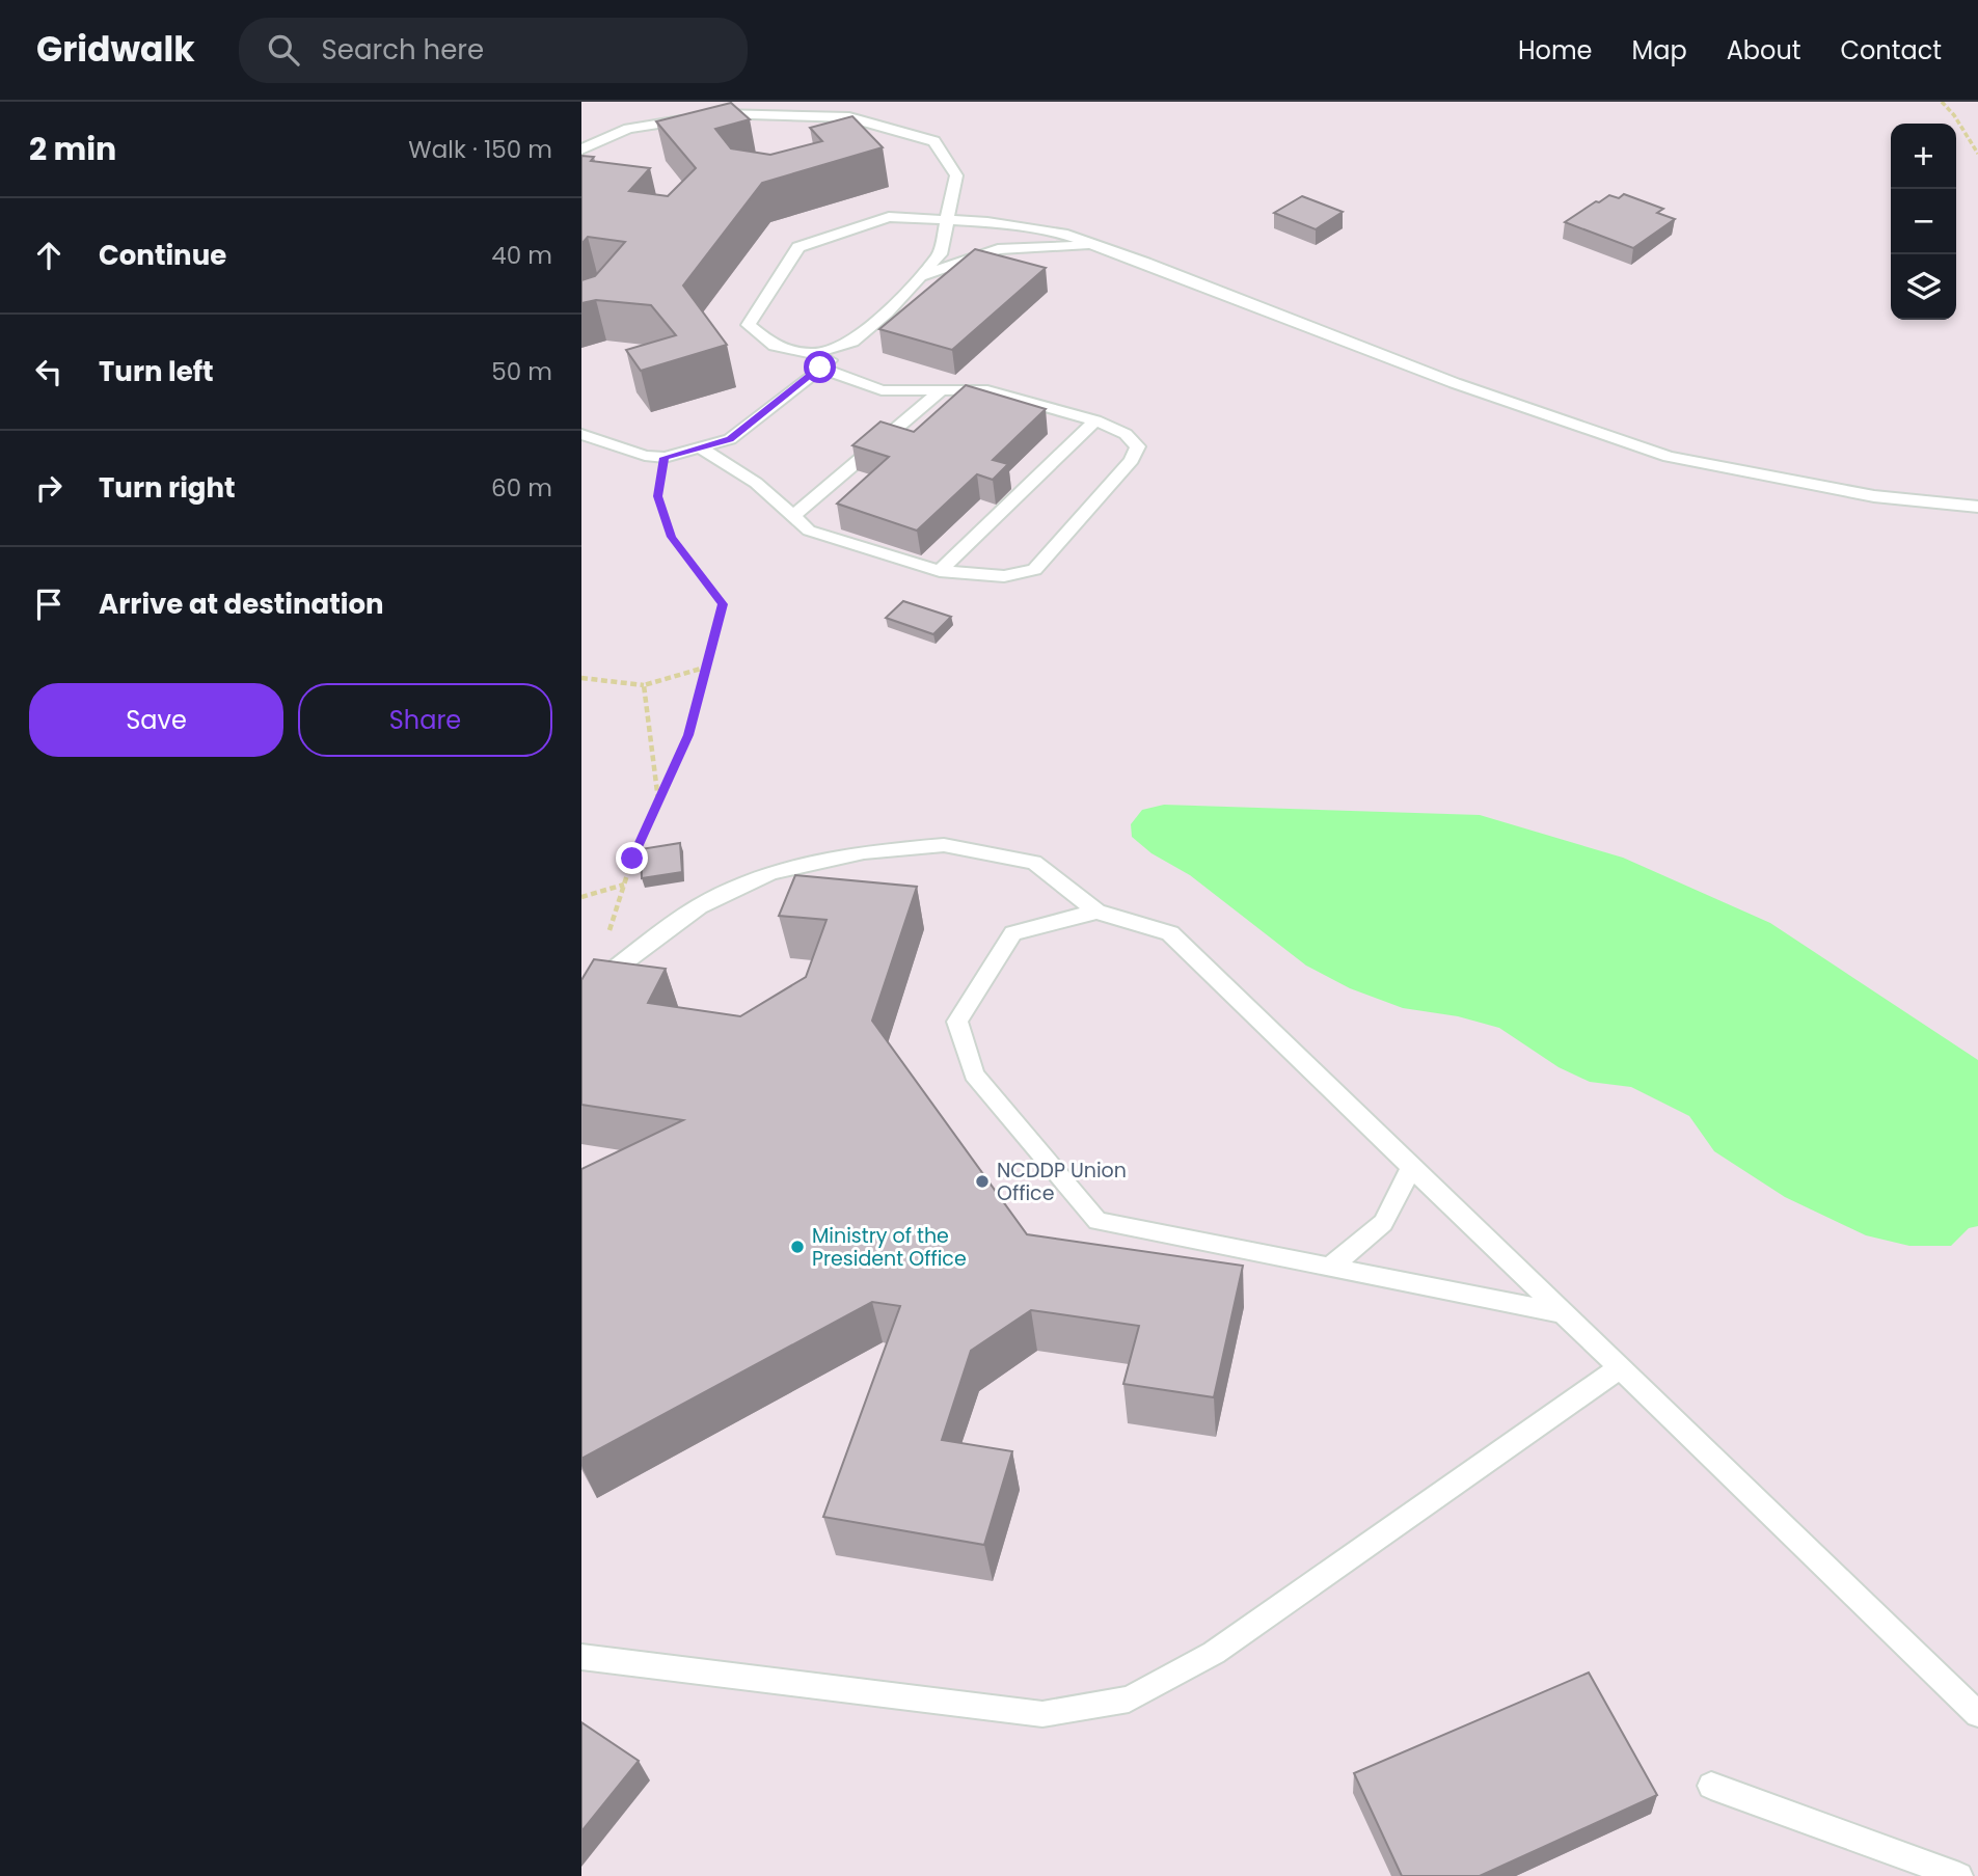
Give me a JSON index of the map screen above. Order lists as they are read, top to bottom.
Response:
{
  "places": ["NCDDP Union Office", "Ministry of the President Office"],
  "page": {
    "header": "Gridwalk",
    "search": "Search here",
    "nav": [
      "Home",
      "Map",
      "About",
      "Contact"
    ],
    "heading": ["2 min", "Walk · 150 m"],
    "map_buttons": ["+", "−"],
    "list": [
      ["Continue", "40 m"],
      ["Turn left", "50 m"],
      ["Turn right", "60 m"],
      "Arrive at destination"
    ],
    "buttons": ["Save", "Share"]
  }
}
